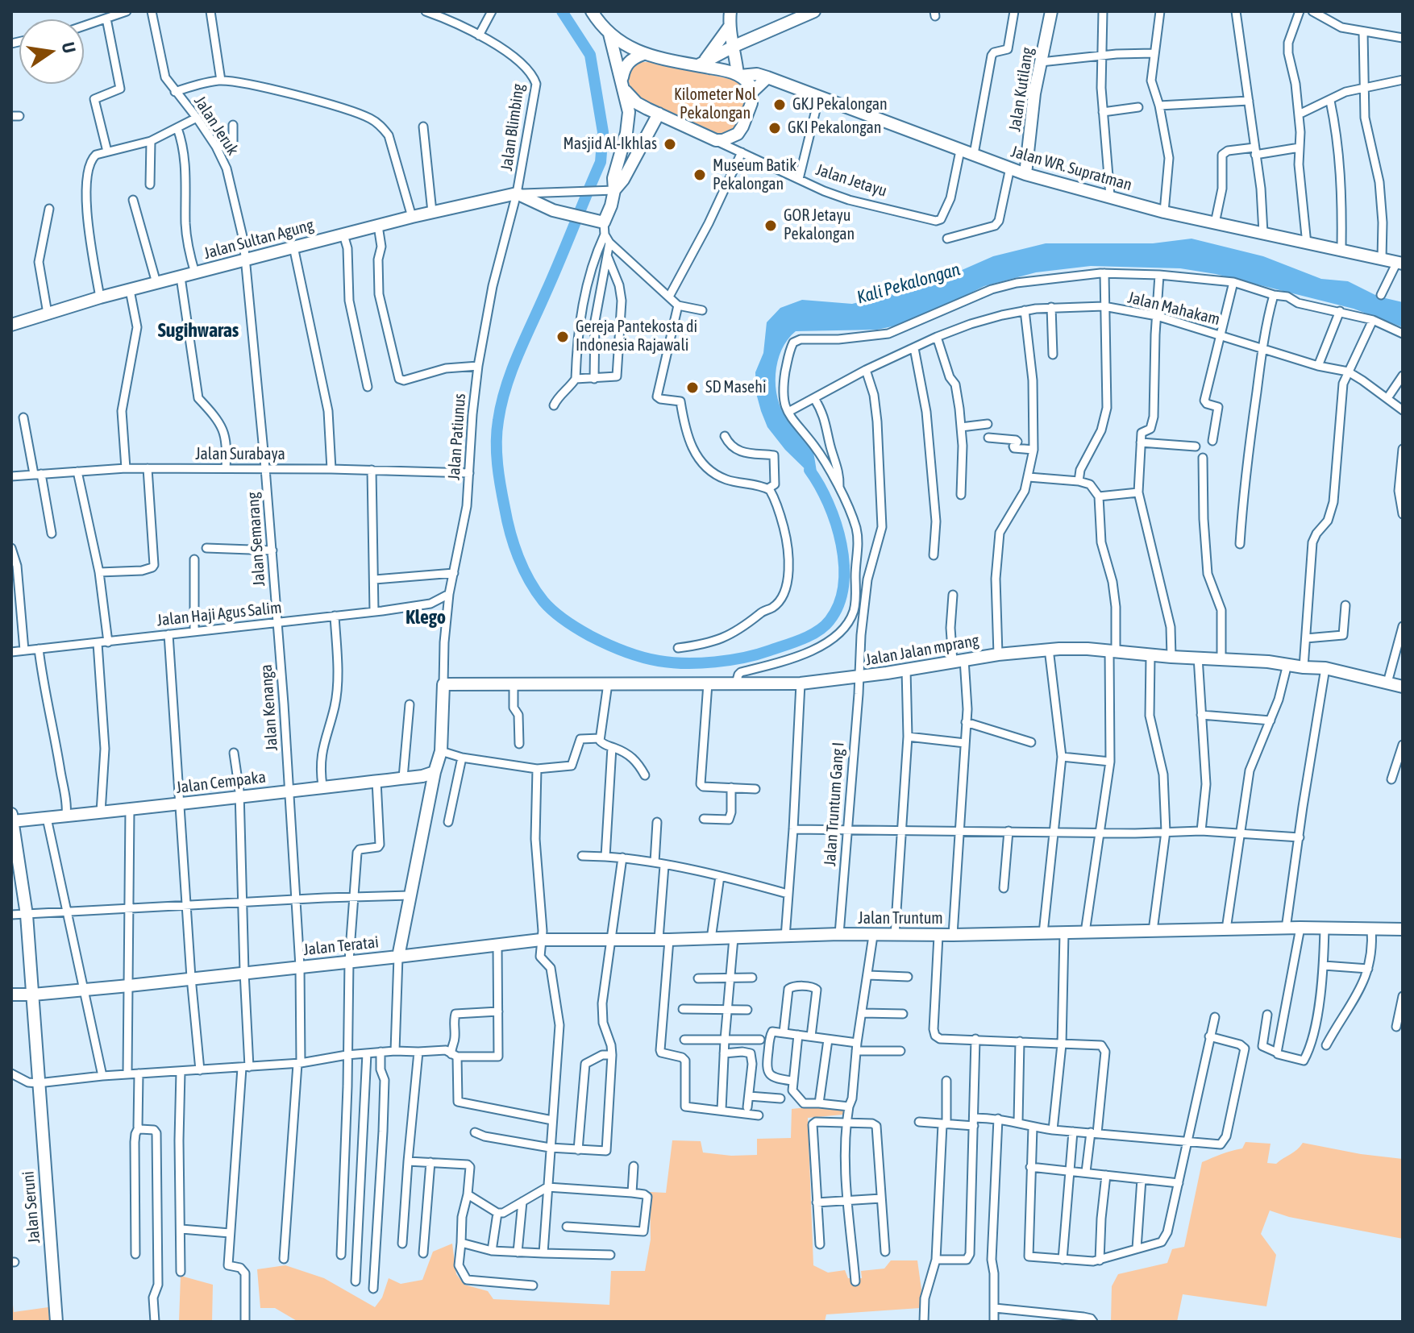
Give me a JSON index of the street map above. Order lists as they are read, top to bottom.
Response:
{
  "streets": {
    "street": [
      "Jalan Kutilang",
      "Jalan Jeruk",
      "Jalan Blimbing",
      "Jalan WR. Supratman",
      "Jalan Jetayu",
      "Jalan Sultan Agung",
      "Jalan Mahakam",
      "Jalan Patiunus",
      "Jalan Surabaya",
      "Jalan Semarang",
      "Jalan Haji Agus Salim",
      "Jalan Jalan mprang",
      "Jalan Kenanga",
      "Jalan Cempaka",
      "Jalan Truntum Gang I",
      "Jalan Truntum",
      "Jalan Teratai",
      "Jalan Seruni"
    ]
  },
  "crossings": [
    ["Jalan Kutilang", "Jalan WR. Supratman"],
    ["Jalan Jeruk", "Jalan Sultan Agung"],
    ["Jalan Jeruk", "Jalan Semarang"],
    ["Jalan Blimbing", "Jalan Sultan Agung"],
    ["Jalan Blimbing", "Jalan Patiunus"],
    ["Jalan WR. Supratman", "Jalan Jetayu"],
    ["Jalan Sultan Agung", "Jalan Patiunus"],
    ["Jalan Sultan Agung", "Jalan Semarang"],
    ["Jalan Mahakam", "Jalan Truntum Gang I"],
    ["Jalan Patiunus", "Jalan Surabaya"],
    ["Jalan Patiunus", "Jalan Haji Agus Salim"],
    ["Jalan Patiunus", "Jalan Jalan mprang"],
    ["Jalan Patiunus", "Jalan Teratai"],
    ["Jalan Surabaya", "Jalan Semarang"],
    ["Jalan Semarang", "Jalan Haji Agus Salim"],
    ["Jalan Semarang", "Jalan Kenanga"],
    ["Jalan Haji Agus Salim", "Jalan Kenanga"],
    ["Jalan Jalan mprang", "Jalan Truntum Gang I"],
    ["Jalan Jalan mprang", "Jalan Teratai"],
    ["Jalan Kenanga", "Jalan Cempaka"],
    ["Jalan Kenanga", "Jalan Teratai"],
    ["Jalan Cempaka", "Jalan Teratai"],
    ["Jalan Cempaka", "Jalan Seruni"],
    ["Jalan Truntum Gang I", "Jalan Truntum"],
    ["Jalan Truntum", "Jalan Teratai"],
    ["Jalan Teratai", "Jalan Seruni"]
  ],
  "districts": ["Sugihwaras", "Klego"],
  "water": ["Kali Pekalongan"],
  "parks": ["Kilometer Nol Pekalongan"],
  "places": [
    "GKJ Pekalongan",
    "GKI Pekalongan",
    "Masjid Al-Ikhlas",
    "Museum Batik Pekalongan",
    "GOR Jetayu Pekalongan",
    "Gereja Pantekosta di Indonesia Rajawali",
    "SD Masehi"
  ],
  "north": "right"
}
